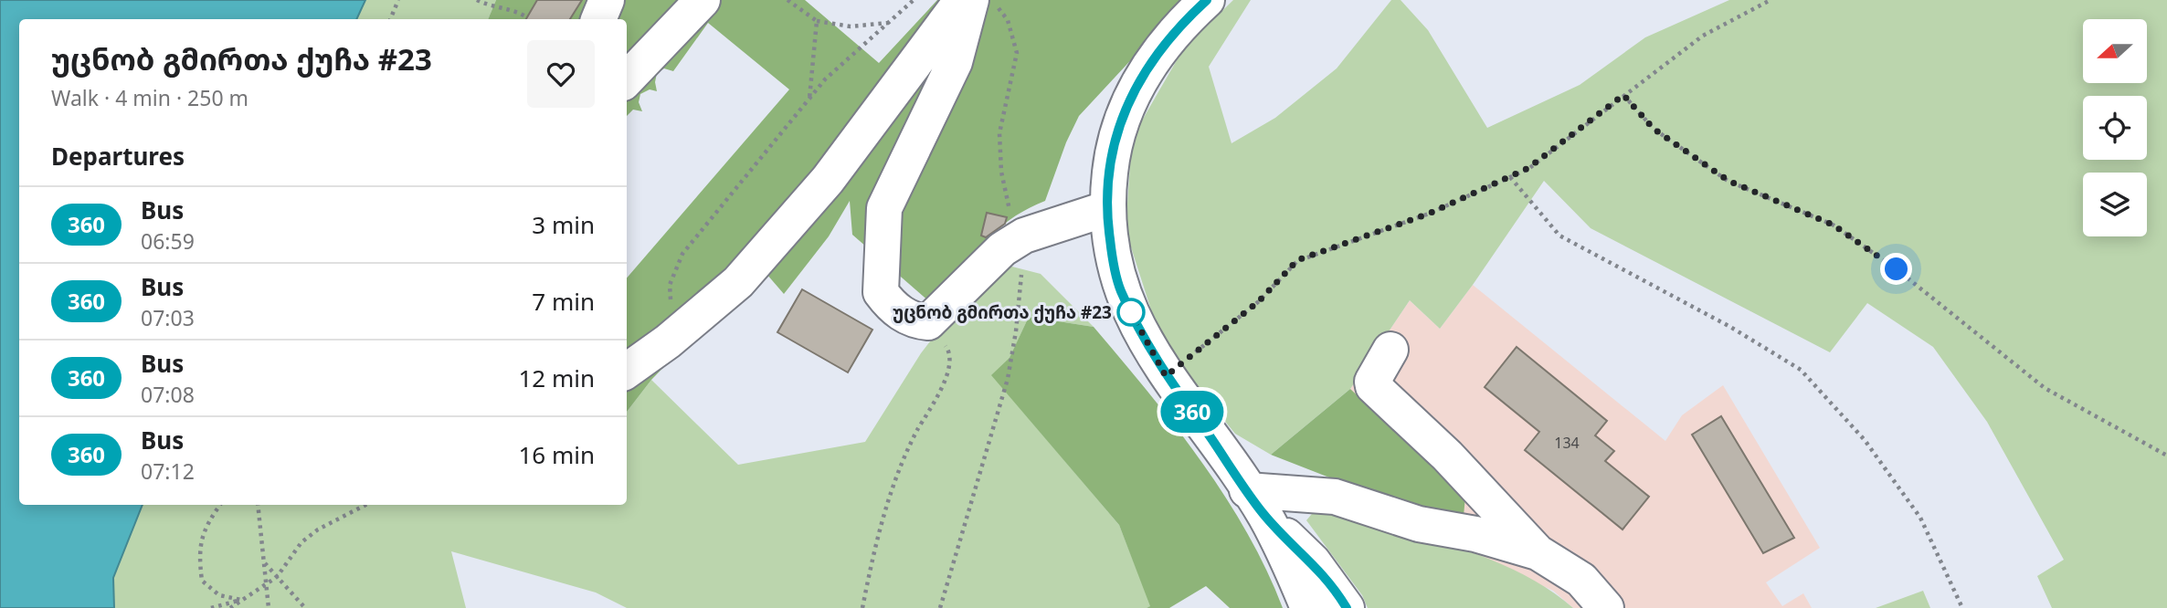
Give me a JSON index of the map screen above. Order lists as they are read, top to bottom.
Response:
{
  "places": ["უცნობ გმირთა ქუჩა #23"],
  "lines": ["bus line 360"],
  "house_numbers": ["134"],
  "north": "left",
  "page": {
    "on_map": "360",
    "heading": [
      ["უცნობ გმირთა ქუჩა #23", "Walk · 4 min · 250 m"],
      "Departures"
    ],
    "list": [
      {
        "mark": "360",
        "name": "Bus",
        "note": "06:59",
        "value": "3 min"
      },
      {
        "mark": "360",
        "name": "Bus",
        "note": "07:03",
        "value": "7 min"
      },
      {
        "mark": "360",
        "name": "Bus",
        "note": "07:08",
        "value": "12 min"
      },
      {
        "mark": "360",
        "name": "Bus",
        "note": "07:12",
        "value": "16 min"
      }
    ]
  }
}
